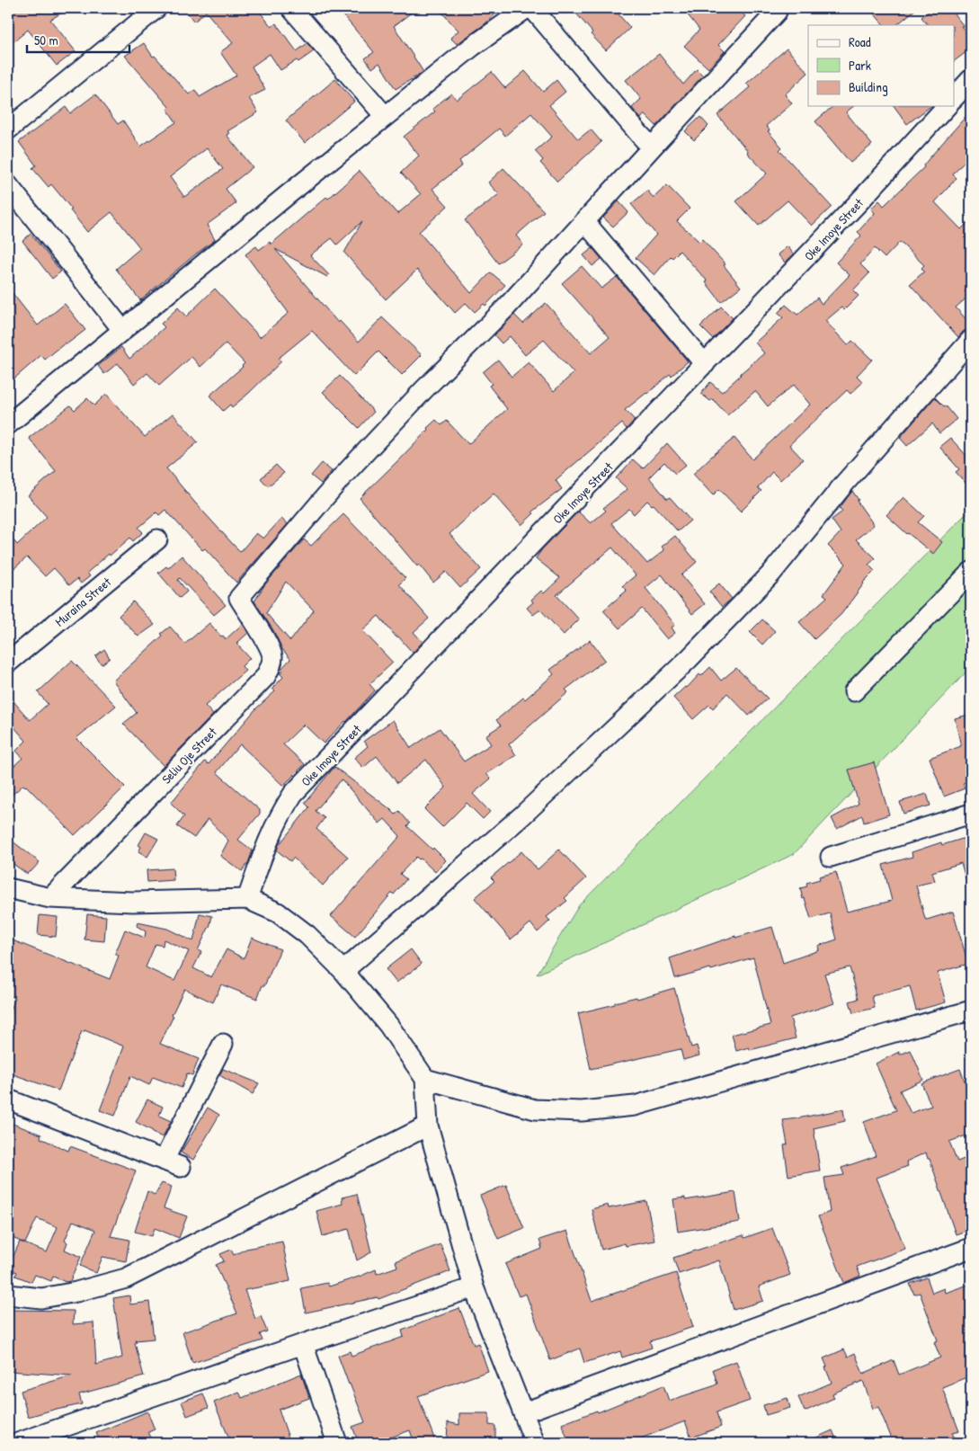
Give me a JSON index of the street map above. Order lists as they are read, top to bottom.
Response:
{
  "streets": {
    "street": ["Oke Imoye Street", "Muraina Street", "Seliu Oje Street"]
  },
  "legend": ["Road", "Park", "Building"],
  "scale_bar": "50 m"
}
